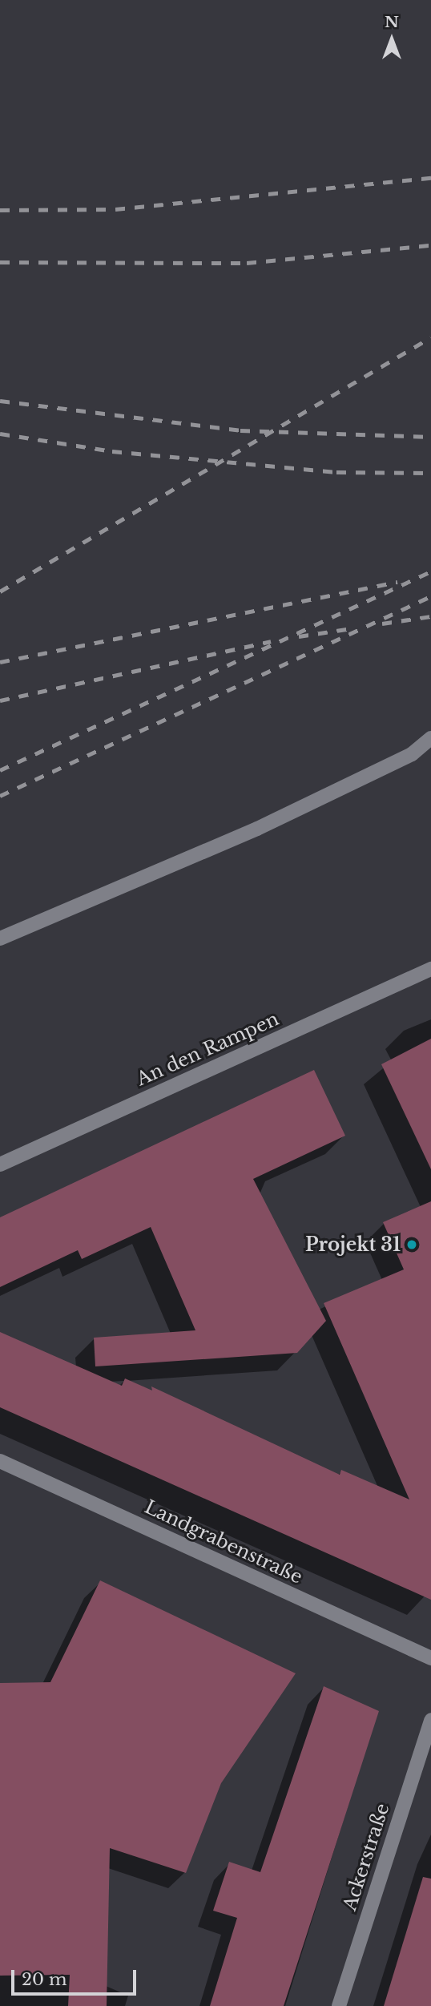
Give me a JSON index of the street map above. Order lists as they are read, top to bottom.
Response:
{
  "streets": {
    "street": ["An den Rampen", "Landgrabenstraße", "Ackerstraße"]
  },
  "places": ["Projekt 31"],
  "scale_bar": "20 m",
  "north": "top"
}
